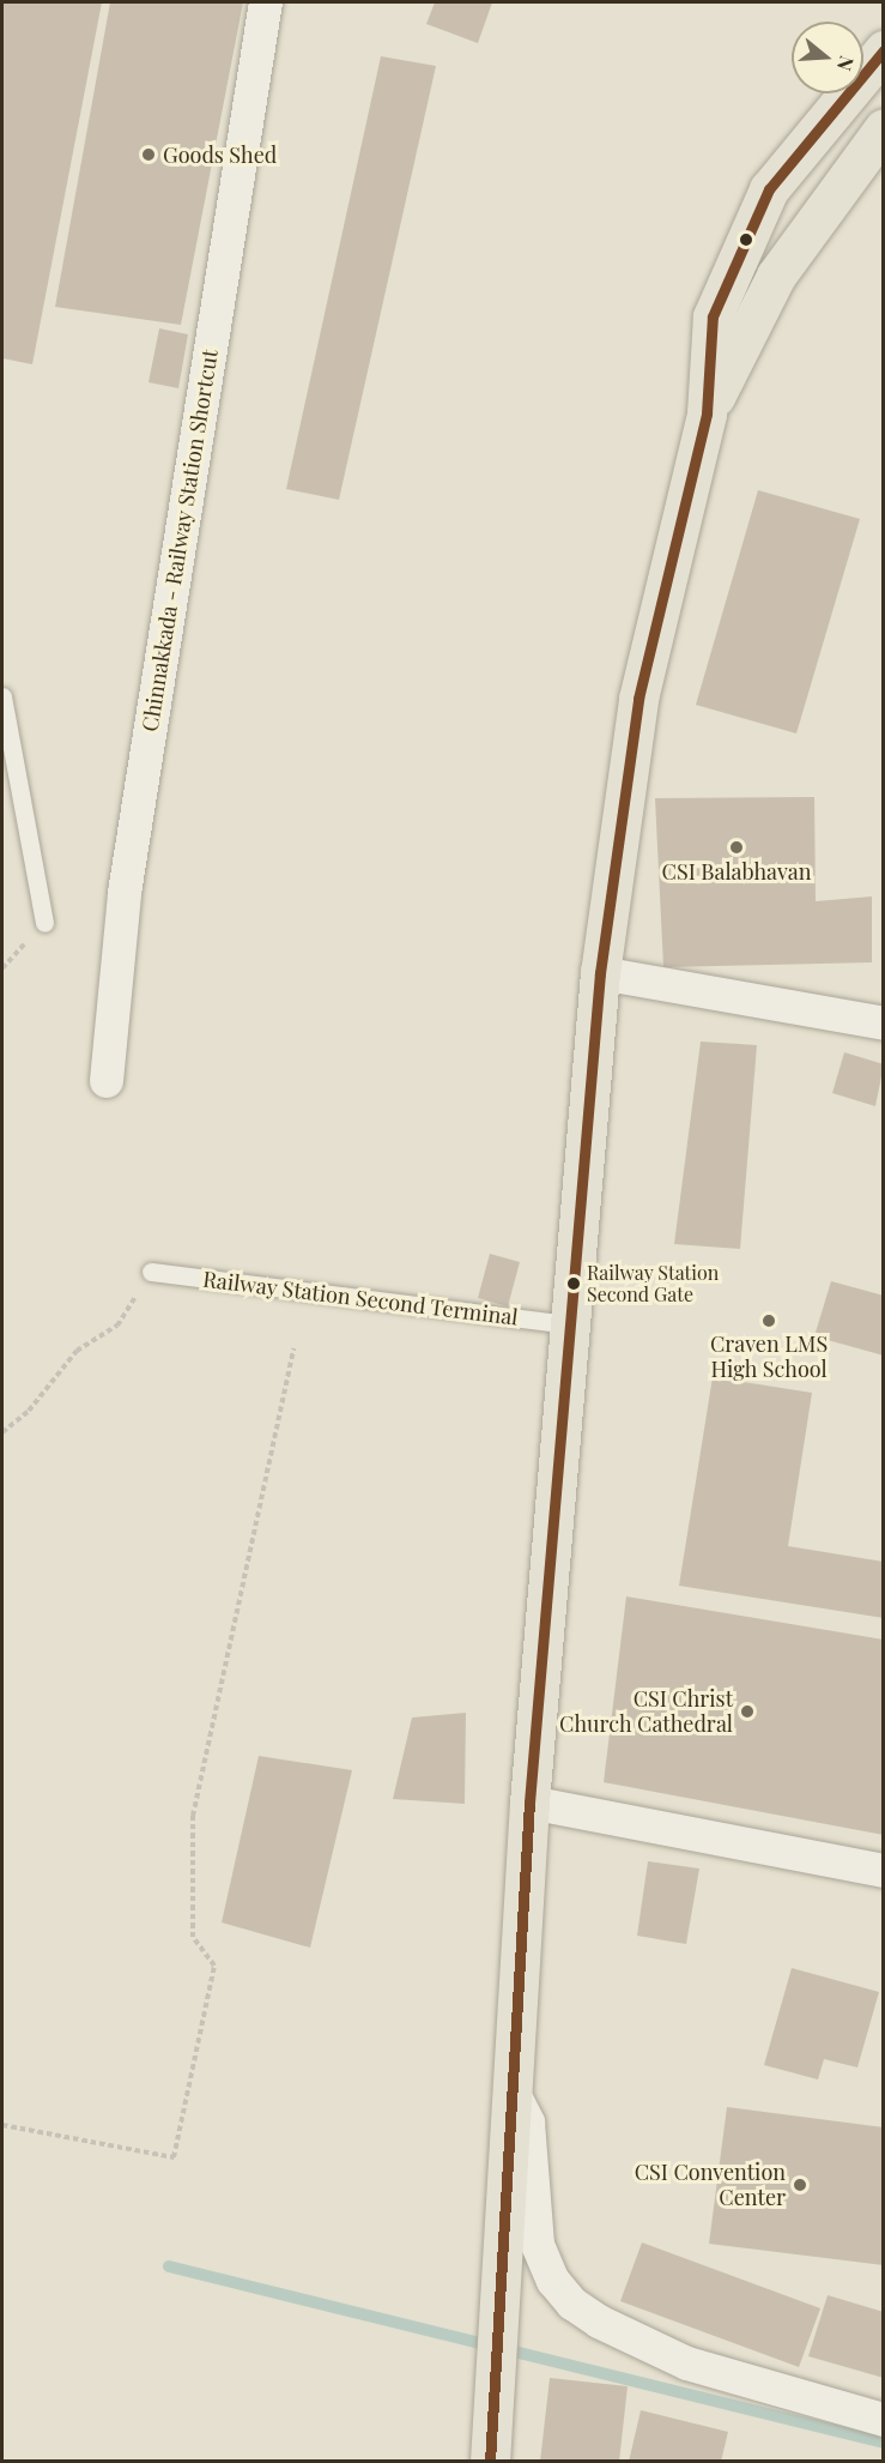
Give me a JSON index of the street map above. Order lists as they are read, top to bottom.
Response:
{
  "streets": {
    "street": ["Chinnakkada - Railway Station Shortcut"],
    "lane": ["Railway Station Second Terminal"]
  },
  "places": [
    "Goods Shed",
    "CSI Balabhavan",
    "Railway Station Second Gate",
    "Craven LMS High School",
    "CSI Christ Church Cathedral",
    "CSI Convention Center"
  ],
  "north": "right"
}
